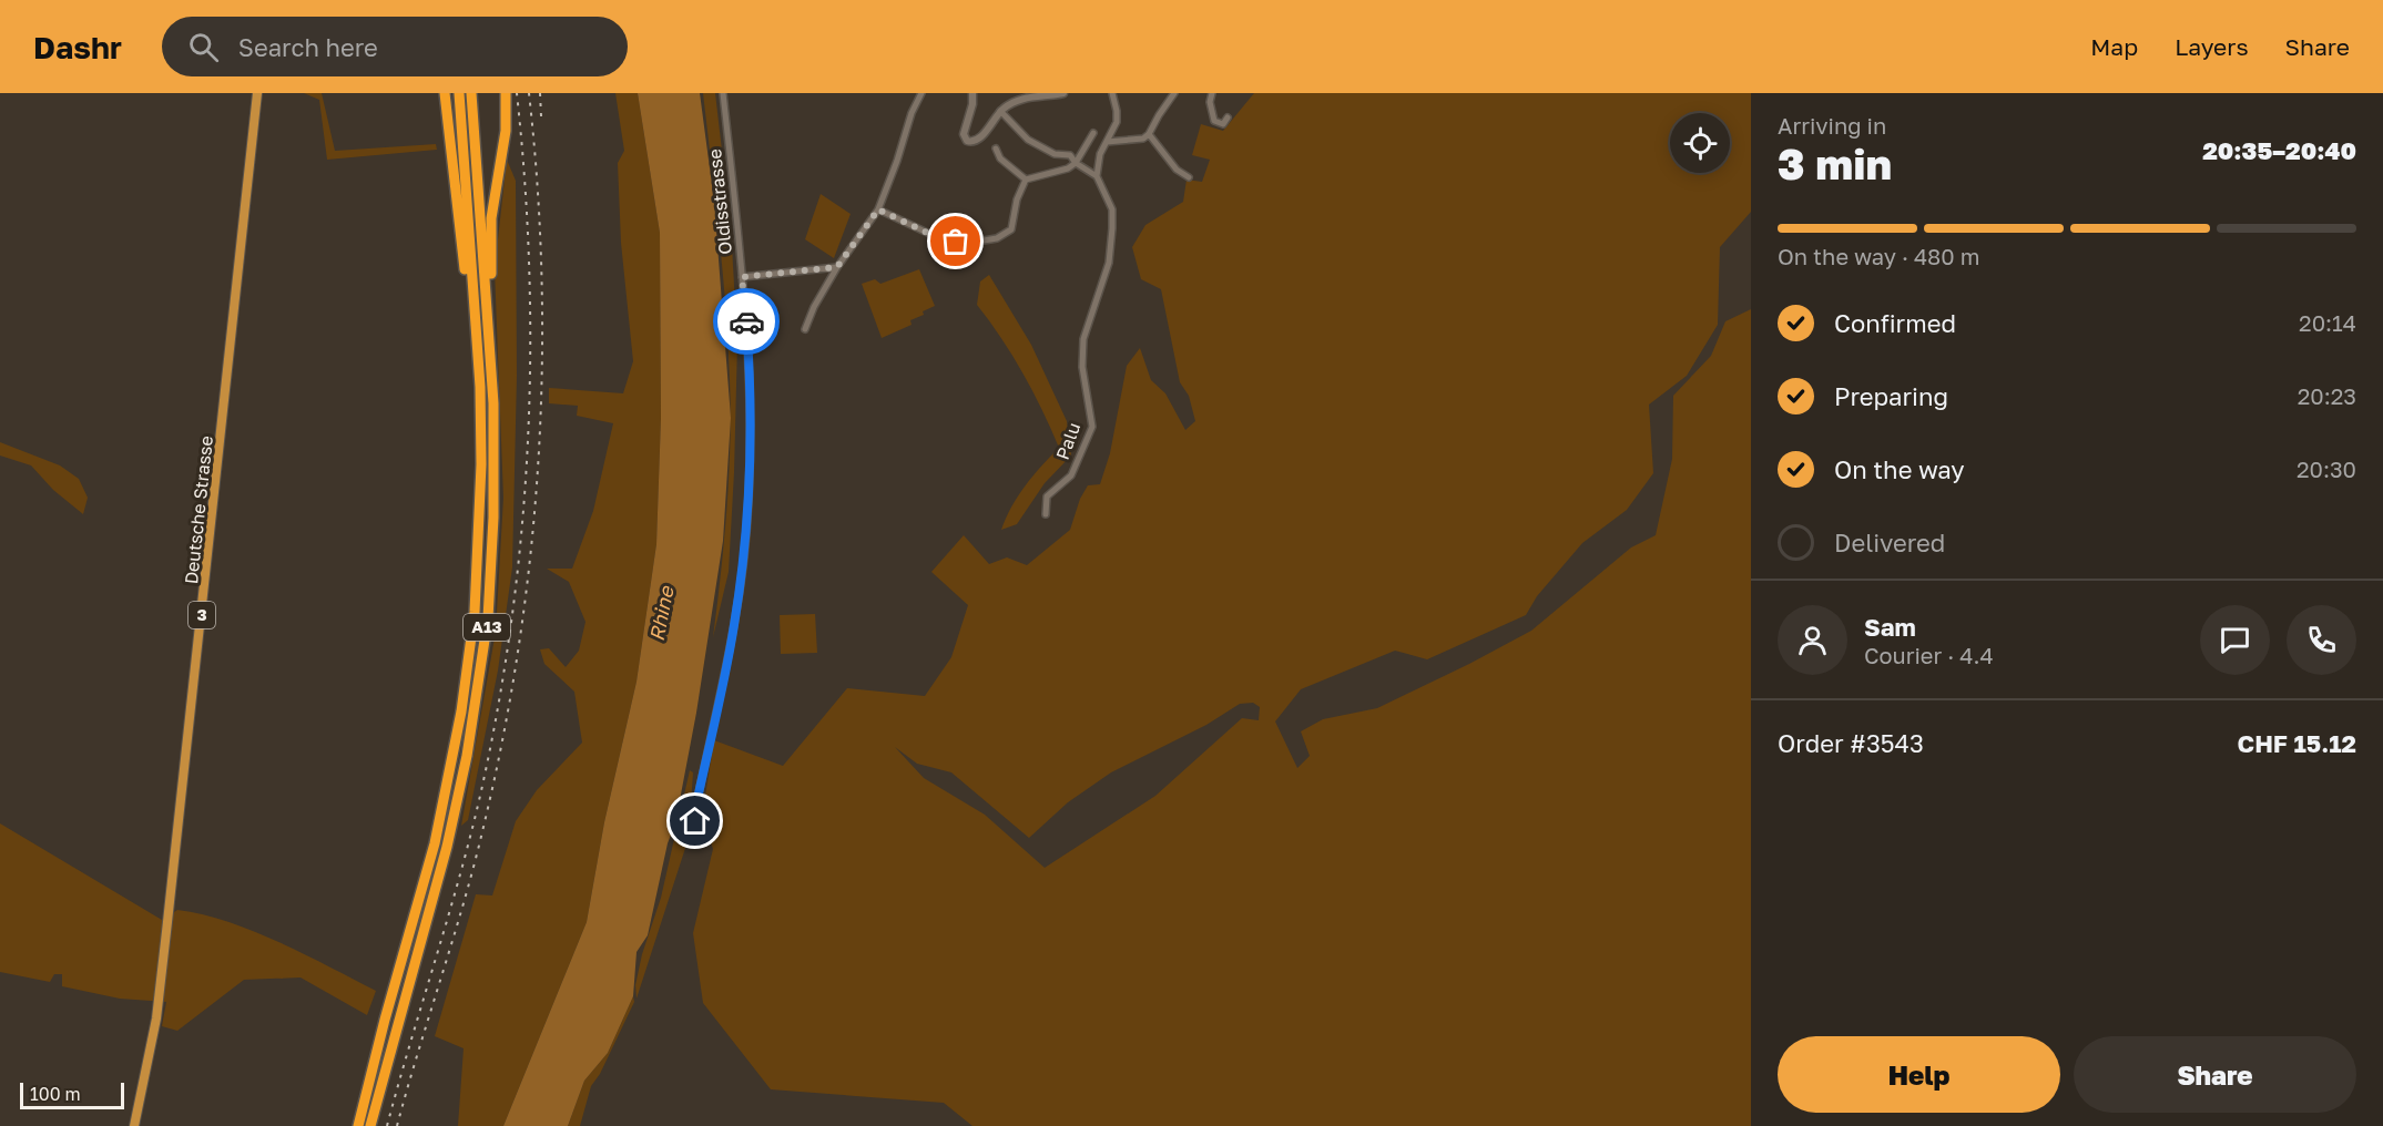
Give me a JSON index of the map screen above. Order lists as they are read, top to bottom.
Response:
{
  "streets": {
    "highway": ["A13"],
    "main road": ["Deutsche Strasse", "3"],
    "street": ["Oldisstrasse", "Palu"]
  },
  "water": ["Rhine"],
  "scale_bar": "100 m",
  "page": {
    "header": "Dashr",
    "search": "Search here",
    "nav": ["Map", "Layers", "Share"],
    "heading": ["3 min", "Arriving in", "20:35–20:40"],
    "panel": [
      "Sam",
      "Courier · 4.4",
      "Order #3543",
      "CHF 15.12"
    ],
    "bar": "On the way · 480 m",
    "list": [
      ["Confirmed", "20:14"],
      ["Preparing", "20:23"],
      ["On the way", "20:30"],
      "Delivered"
    ],
    "buttons": ["Help", "Share"],
    "scale": "100 m"
  }
}
